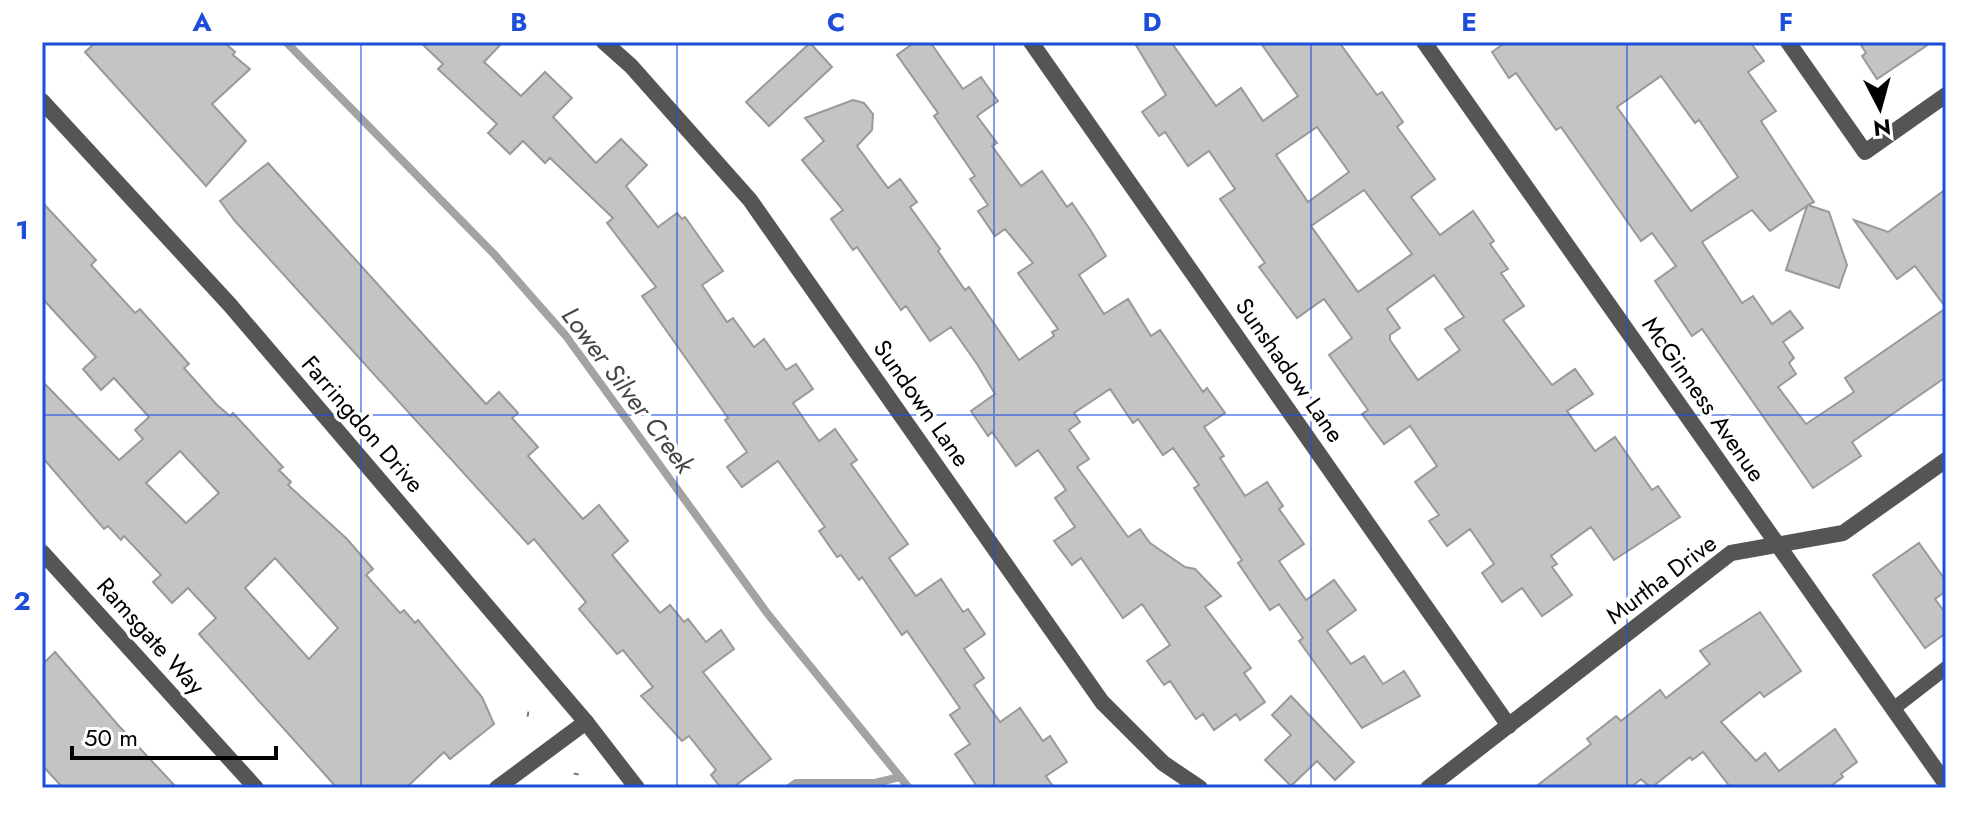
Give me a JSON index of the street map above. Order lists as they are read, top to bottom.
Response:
{
  "streets": {
    "street": [
      "Sunshadow Lane",
      "McGinness Avenue",
      "Sundown Lane",
      "Farringdon Drive",
      "Murtha Drive",
      "Ramsgate Way"
    ]
  },
  "crossings": [
    ["Sunshadow Lane", "Murtha Drive"],
    ["McGinness Avenue", "Murtha Drive"]
  ],
  "water": ["Lower Silver Creek"],
  "scale_bar": "50 m",
  "north": "bottom",
  "grid": {
    "columns": [
      "A",
      "B",
      "C",
      "D",
      "E",
      "F"
    ],
    "rows": ["1", "2"]
  }
}
